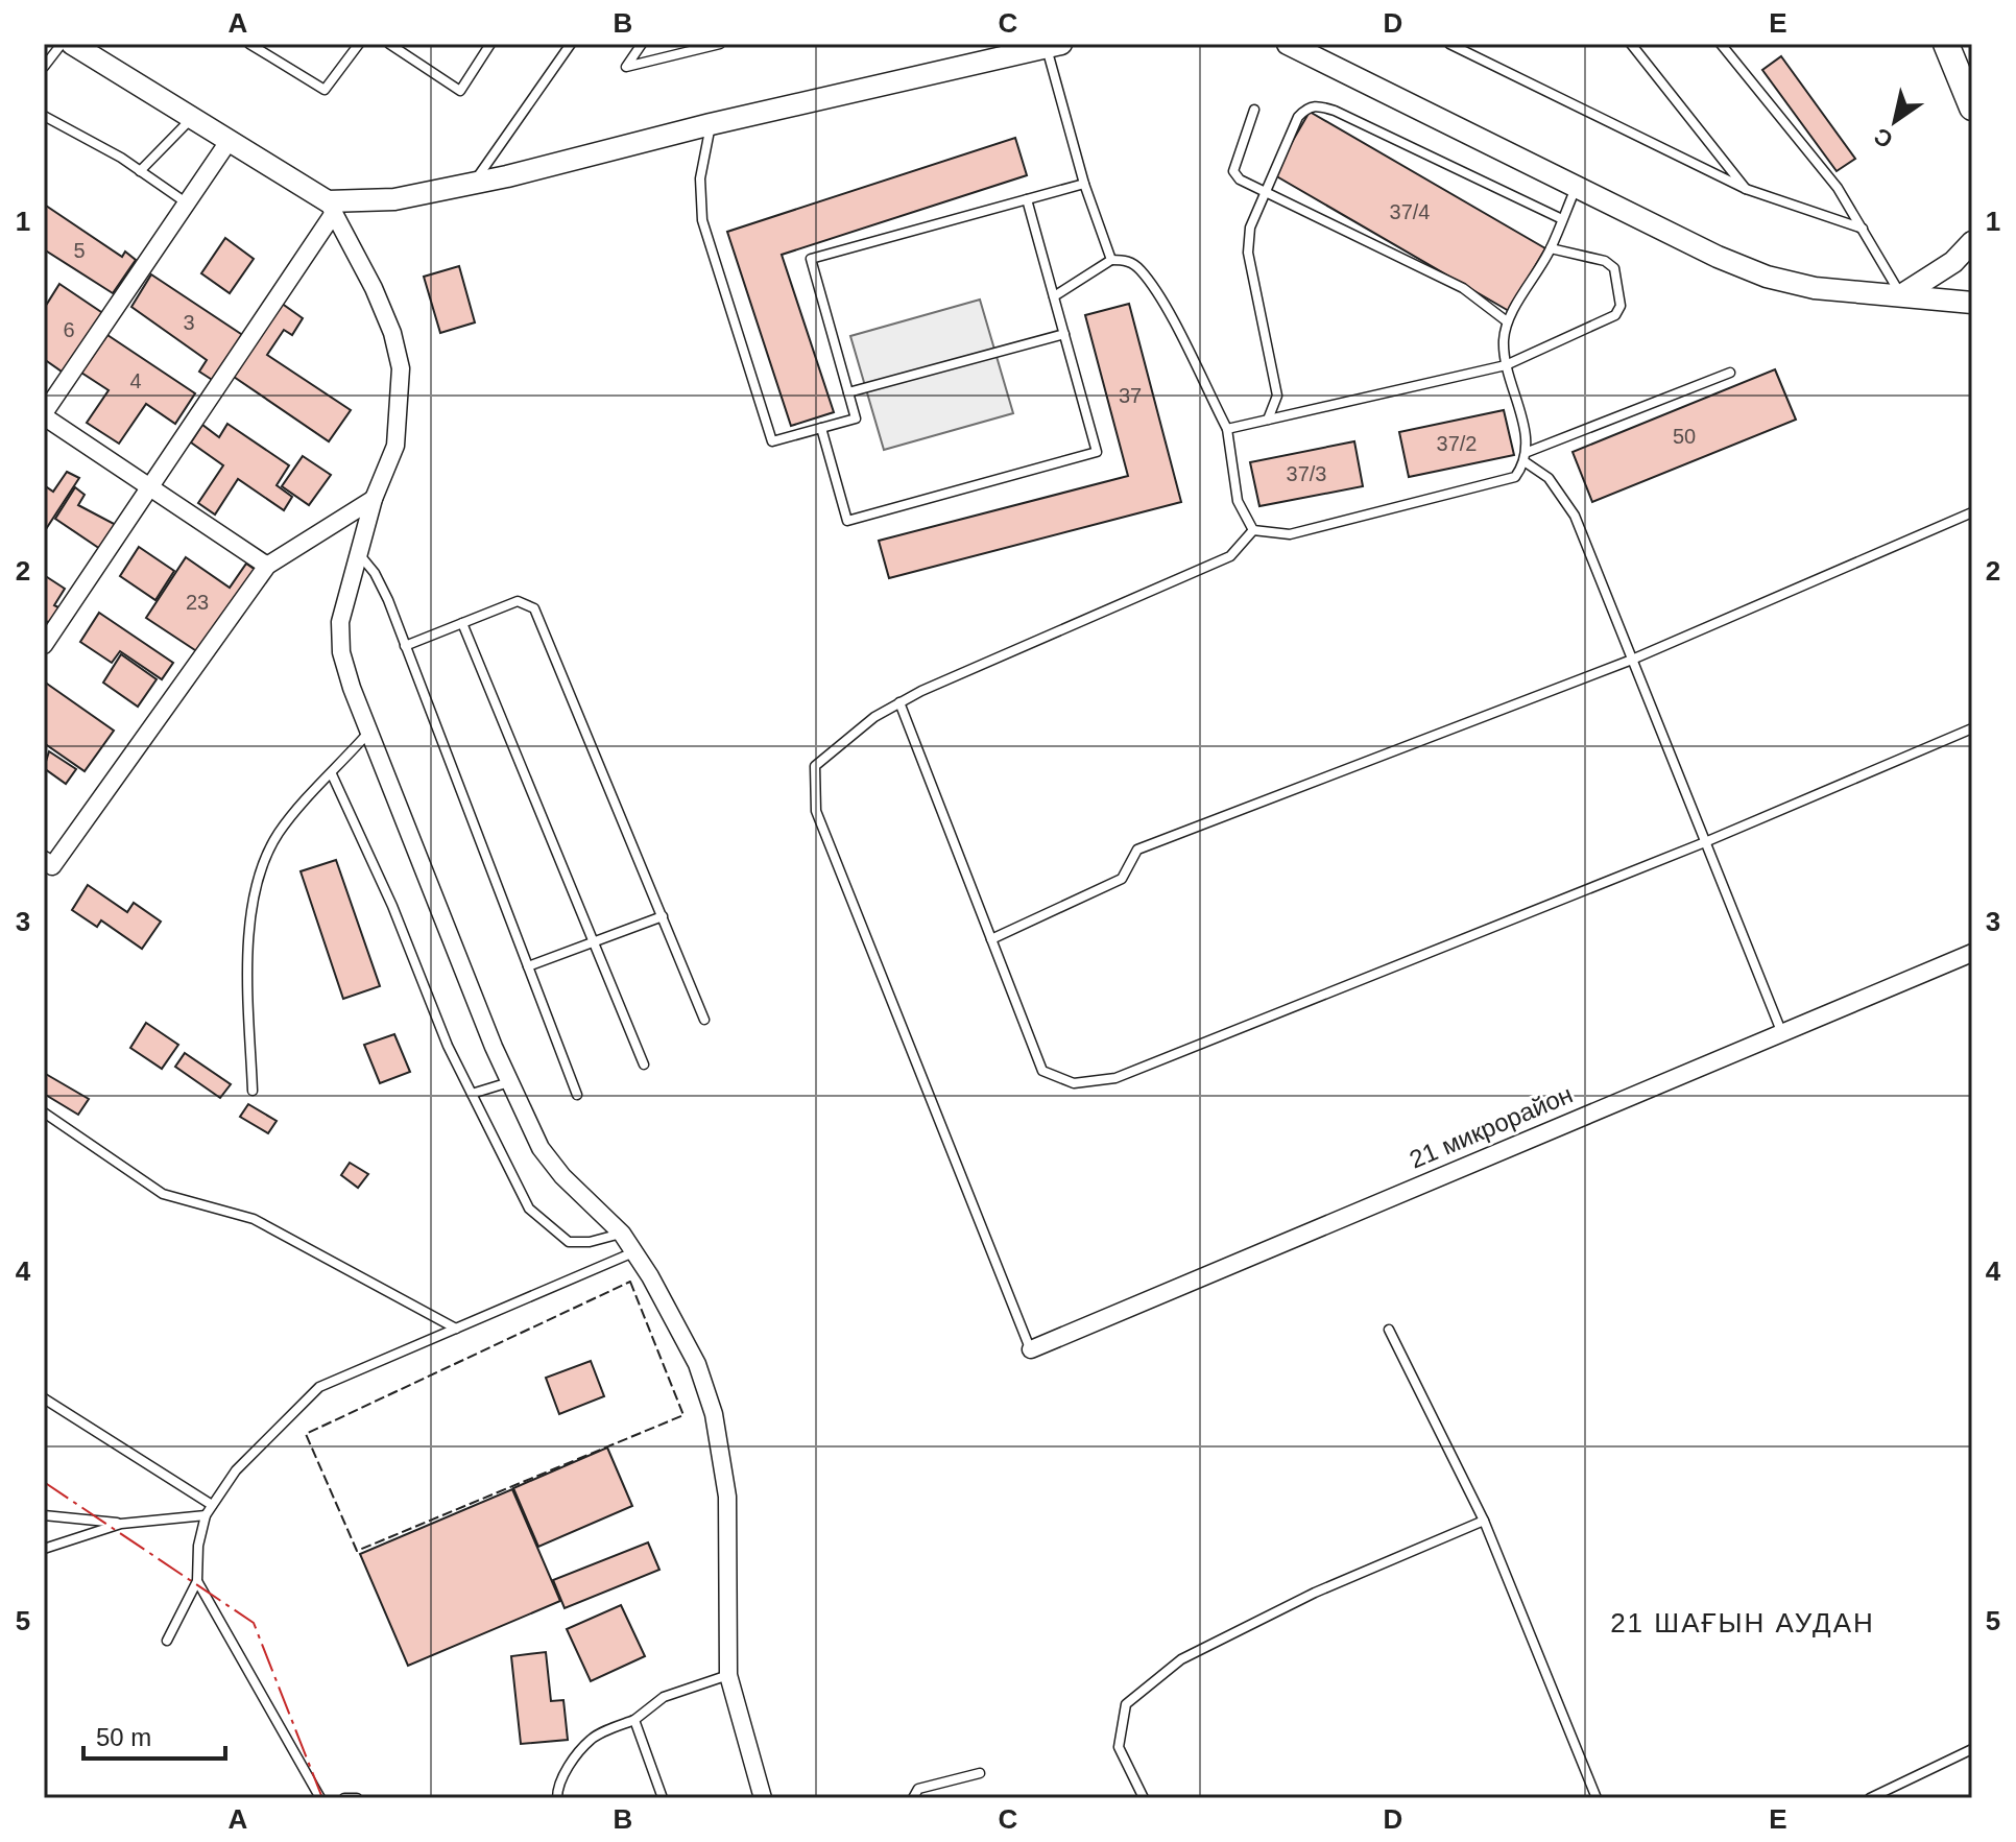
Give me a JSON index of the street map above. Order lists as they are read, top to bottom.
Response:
{
  "streets": {
    "street": ["21 микрорайон"]
  },
  "districts": ["21 ШАҒЫН АУДАН"],
  "house_numbers": [
    "37/4",
    "5",
    "3",
    "6",
    "4",
    "37",
    "50",
    "37/2",
    "37/3",
    "23"
  ],
  "scale_bar": "50 m",
  "north": "bottom left",
  "grid": {
    "columns": [
      "A",
      "B",
      "C",
      "D",
      "E"
    ],
    "rows": [
      "1",
      "2",
      "3",
      "4",
      "5"
    ]
  }
}
